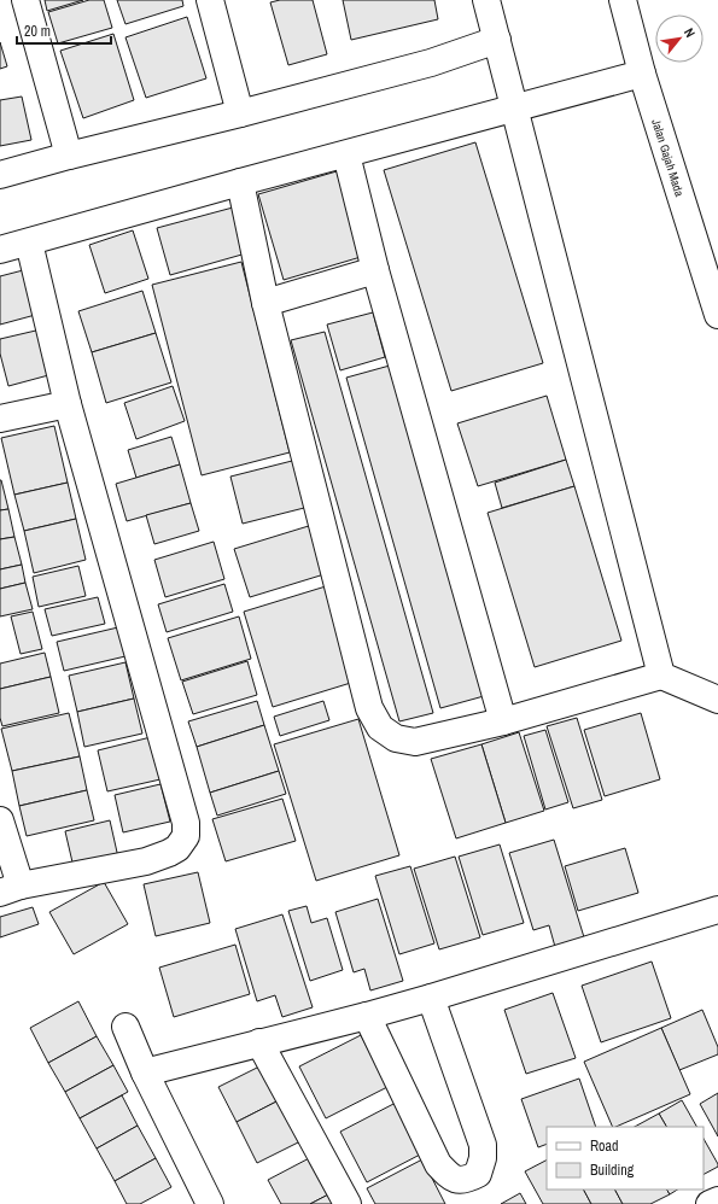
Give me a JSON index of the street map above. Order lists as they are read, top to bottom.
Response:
{
  "streets": {
    "main road": ["Jalan Gajah Mada"]
  },
  "legend": ["Road", "Building"],
  "scale_bar": "20 m",
  "north": "top right"
}
